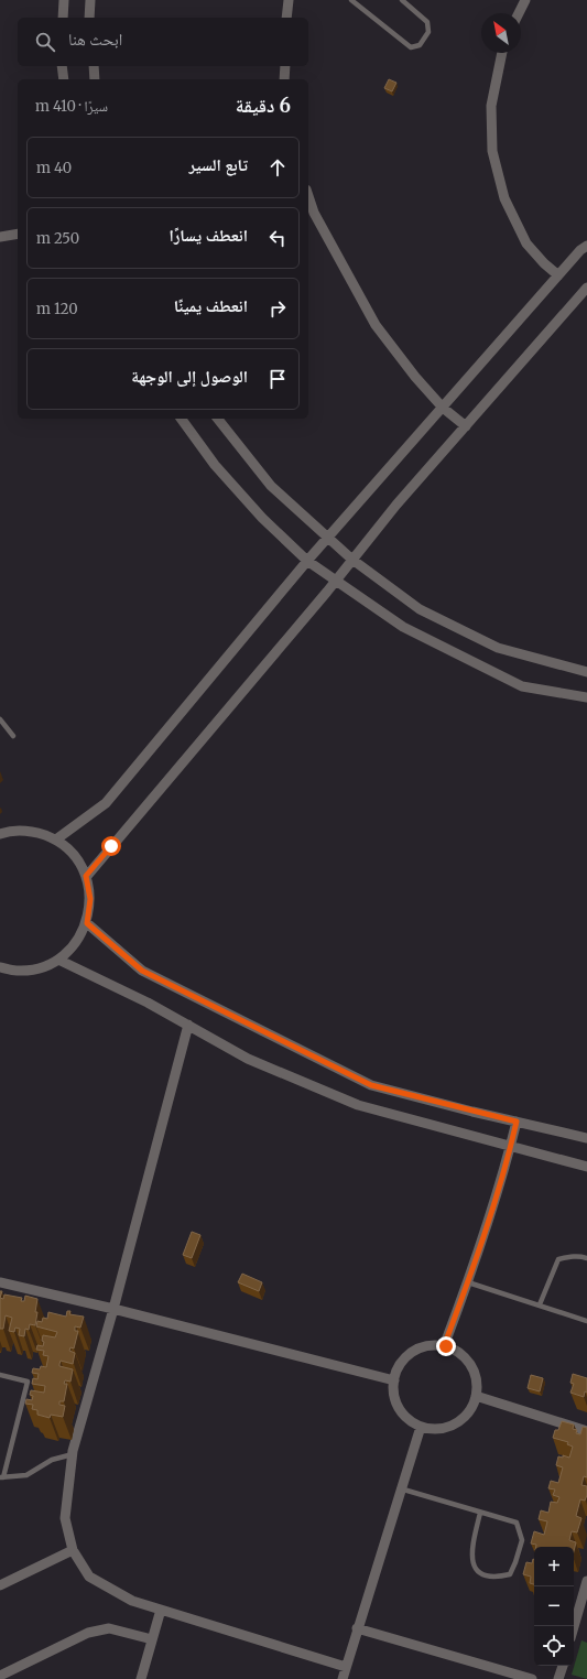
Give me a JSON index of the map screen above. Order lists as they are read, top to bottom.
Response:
{
  "north": "top left",
  "page": {
    "search": "ابحث هنا",
    "heading": ["6 دقيقة", "سيرًا · 410 m"],
    "list": [
      ["تابع السير", "40 m"],
      ["انعطف يسارًا", "250 m"],
      ["انعطف يمينًا", "120 m"],
      "الوصول إلى الوجهة"
    ],
    "map_buttons": ["+", "−"]
  }
}
